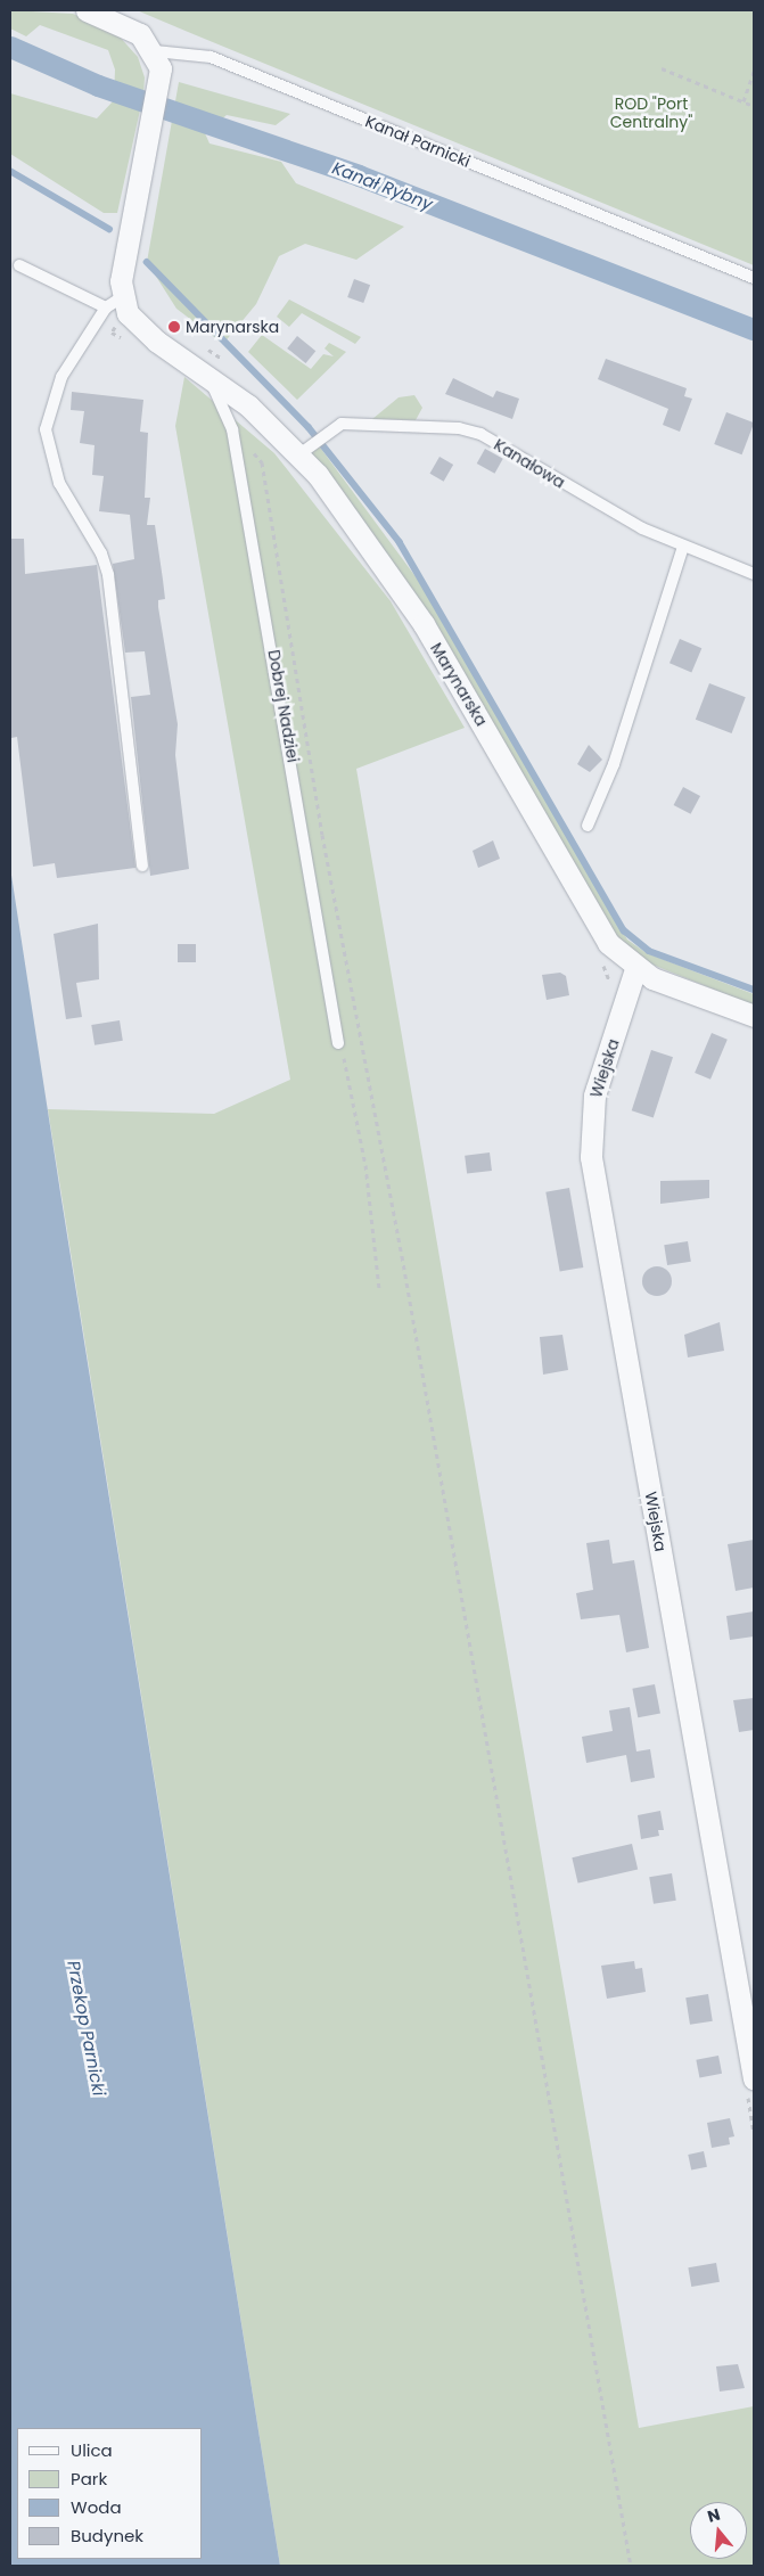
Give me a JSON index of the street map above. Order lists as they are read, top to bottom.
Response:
{
  "streets": {
    "street": ["Marynarska", "Wiejska"],
    "lane": ["Kanał Parnicki", "Kanałowa", "Dobrej Nadziei"]
  },
  "crossings": [
    ["Kanałowa", "Marynarska"],
    ["Marynarska", "Dobrej Nadziei"],
    ["Marynarska", "Wiejska"]
  ],
  "water": ["Kanał Rybny", "Przekop Parnicki"],
  "parks": ["ROD \"Port Centralny\""],
  "places": ["Marynarska"],
  "legend": [
    "Ulica",
    "Park",
    "Woda",
    "Budynek"
  ],
  "north": "top"
}
